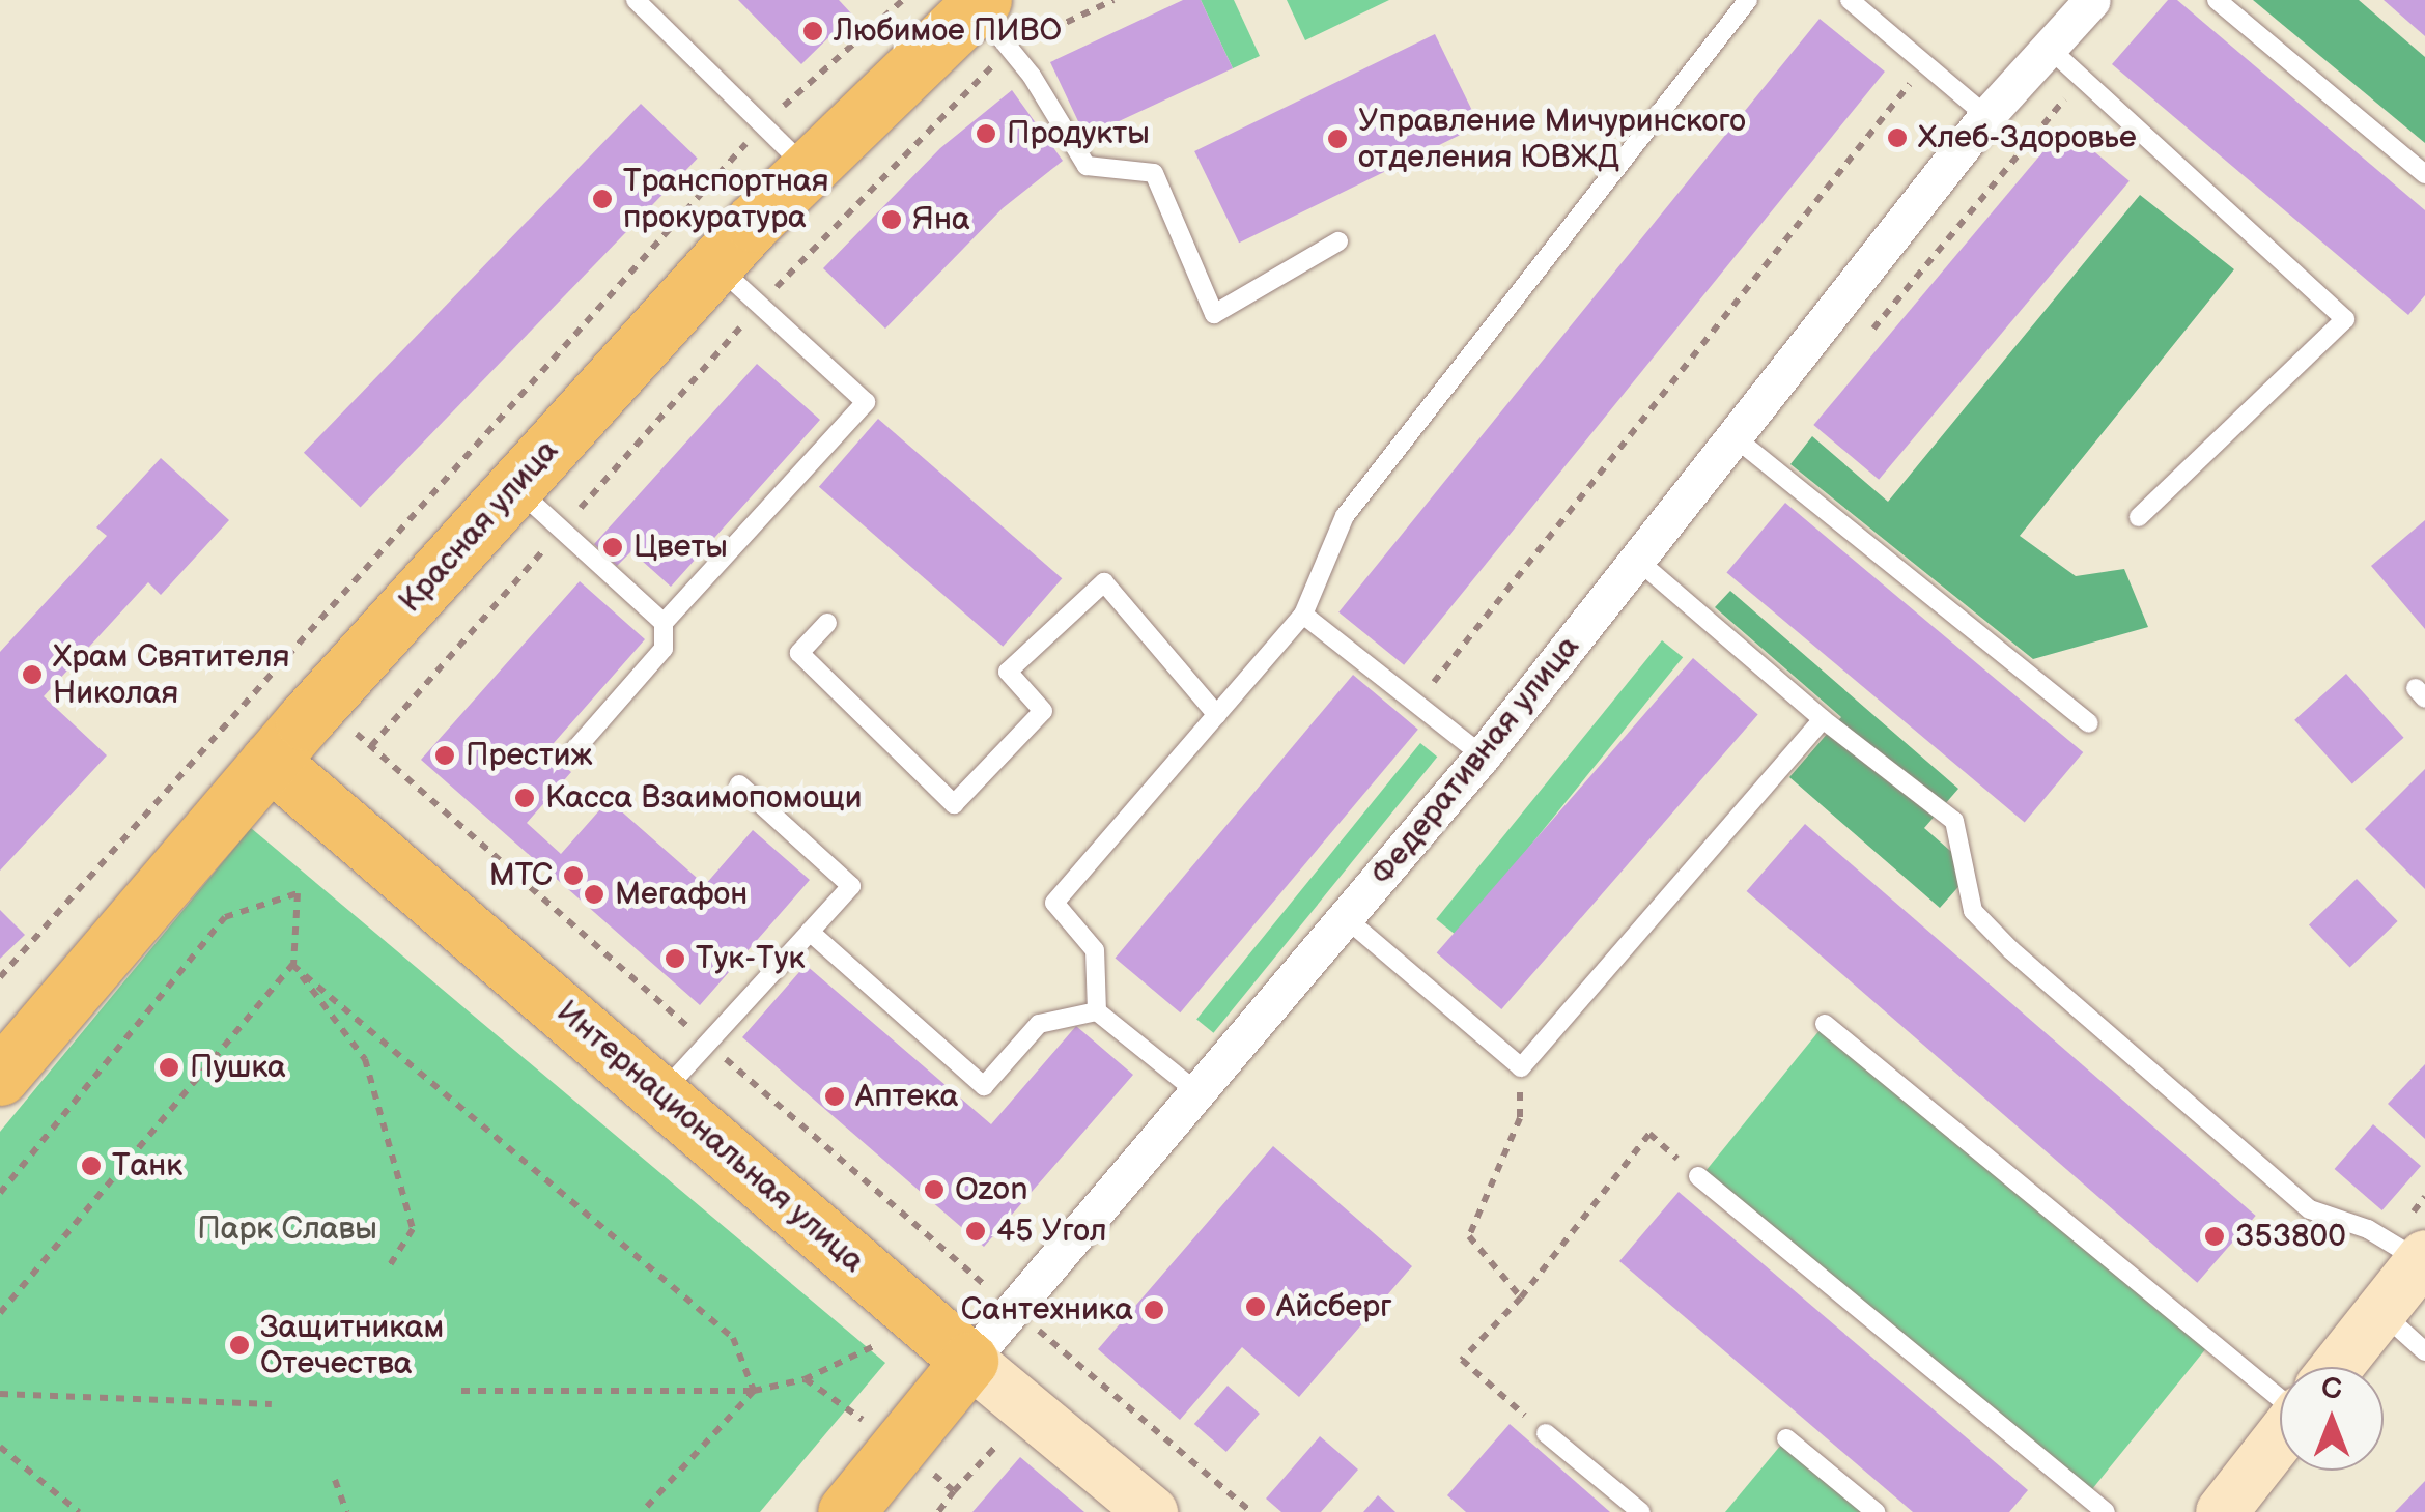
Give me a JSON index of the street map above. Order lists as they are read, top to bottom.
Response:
{
  "streets": {
    "main road": ["Красная улица", "Федеративная улица", "Интернациональная улица"]
  },
  "crossings": [
    ["Красная улица", "Интернациональная улица"],
    ["Федеративная улица", "Интернациональная улица"]
  ],
  "parks": ["Парк Славы"],
  "places": [
    "Любимое ПИВО",
    "Продукты",
    "Хлеб-Здоровье",
    "Управление Мичуринского отделения ЮВЖД",
    "Транспортная прокуратура",
    "Яна",
    "Цветы",
    "Храм Святителя Николая",
    "Престиж",
    "Касса Взаимопомощи",
    "МТС",
    "Мегафон",
    "Тук-Тук",
    "Пушка",
    "Аптека",
    "Танк",
    "Ozon",
    "45 Угол",
    "353800",
    "Айсберг",
    "Сантехника",
    "Защитникам Отечества"
  ],
  "north": "top"
}
